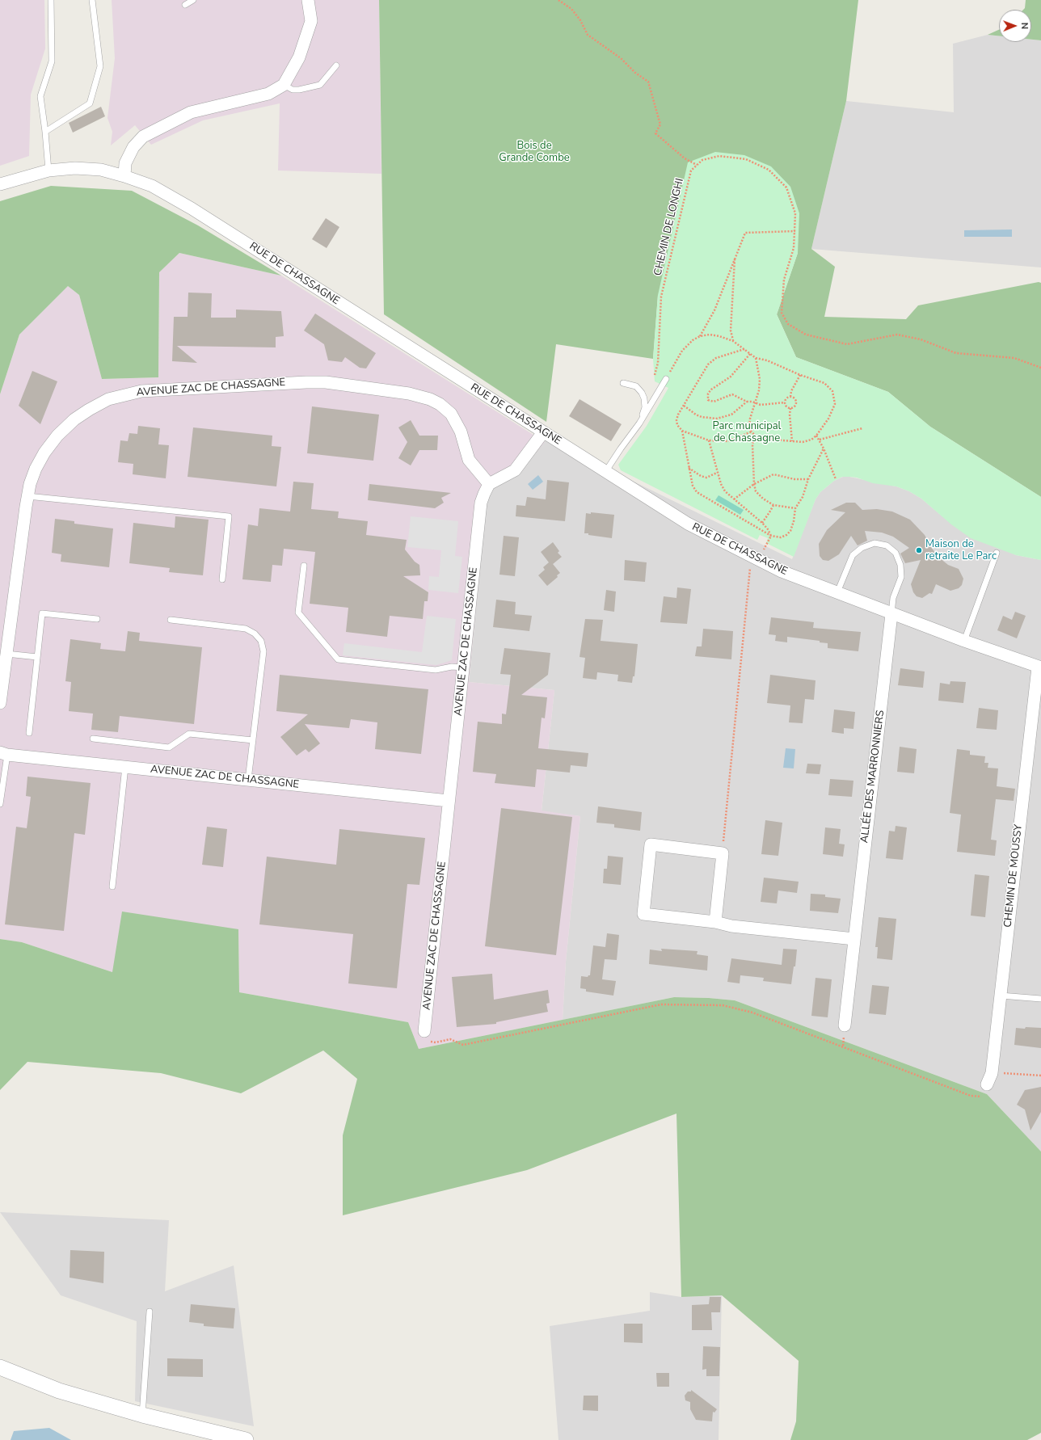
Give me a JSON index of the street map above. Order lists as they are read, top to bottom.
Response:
{
  "streets": {
    "street": [
      "RUE DE CHASSAGNE",
      "AVENUE ZAC DE CHASSAGNE",
      "ALLÉE DES MARRONNIERS",
      "CHEMIN DE MOUSSY"
    ],
    "path": ["CHEMIN DE LONGHI"]
  },
  "crossings": [
    ["RUE DE CHASSAGNE", "ALLÉE DES MARRONNIERS"],
    ["RUE DE CHASSAGNE", "CHEMIN DE MOUSSY"]
  ],
  "parks": ["Bois de Grande Combe", "Parc municipal de Chassagne"],
  "places": ["Maison de retraite Le Parc"],
  "north": "right"
}
